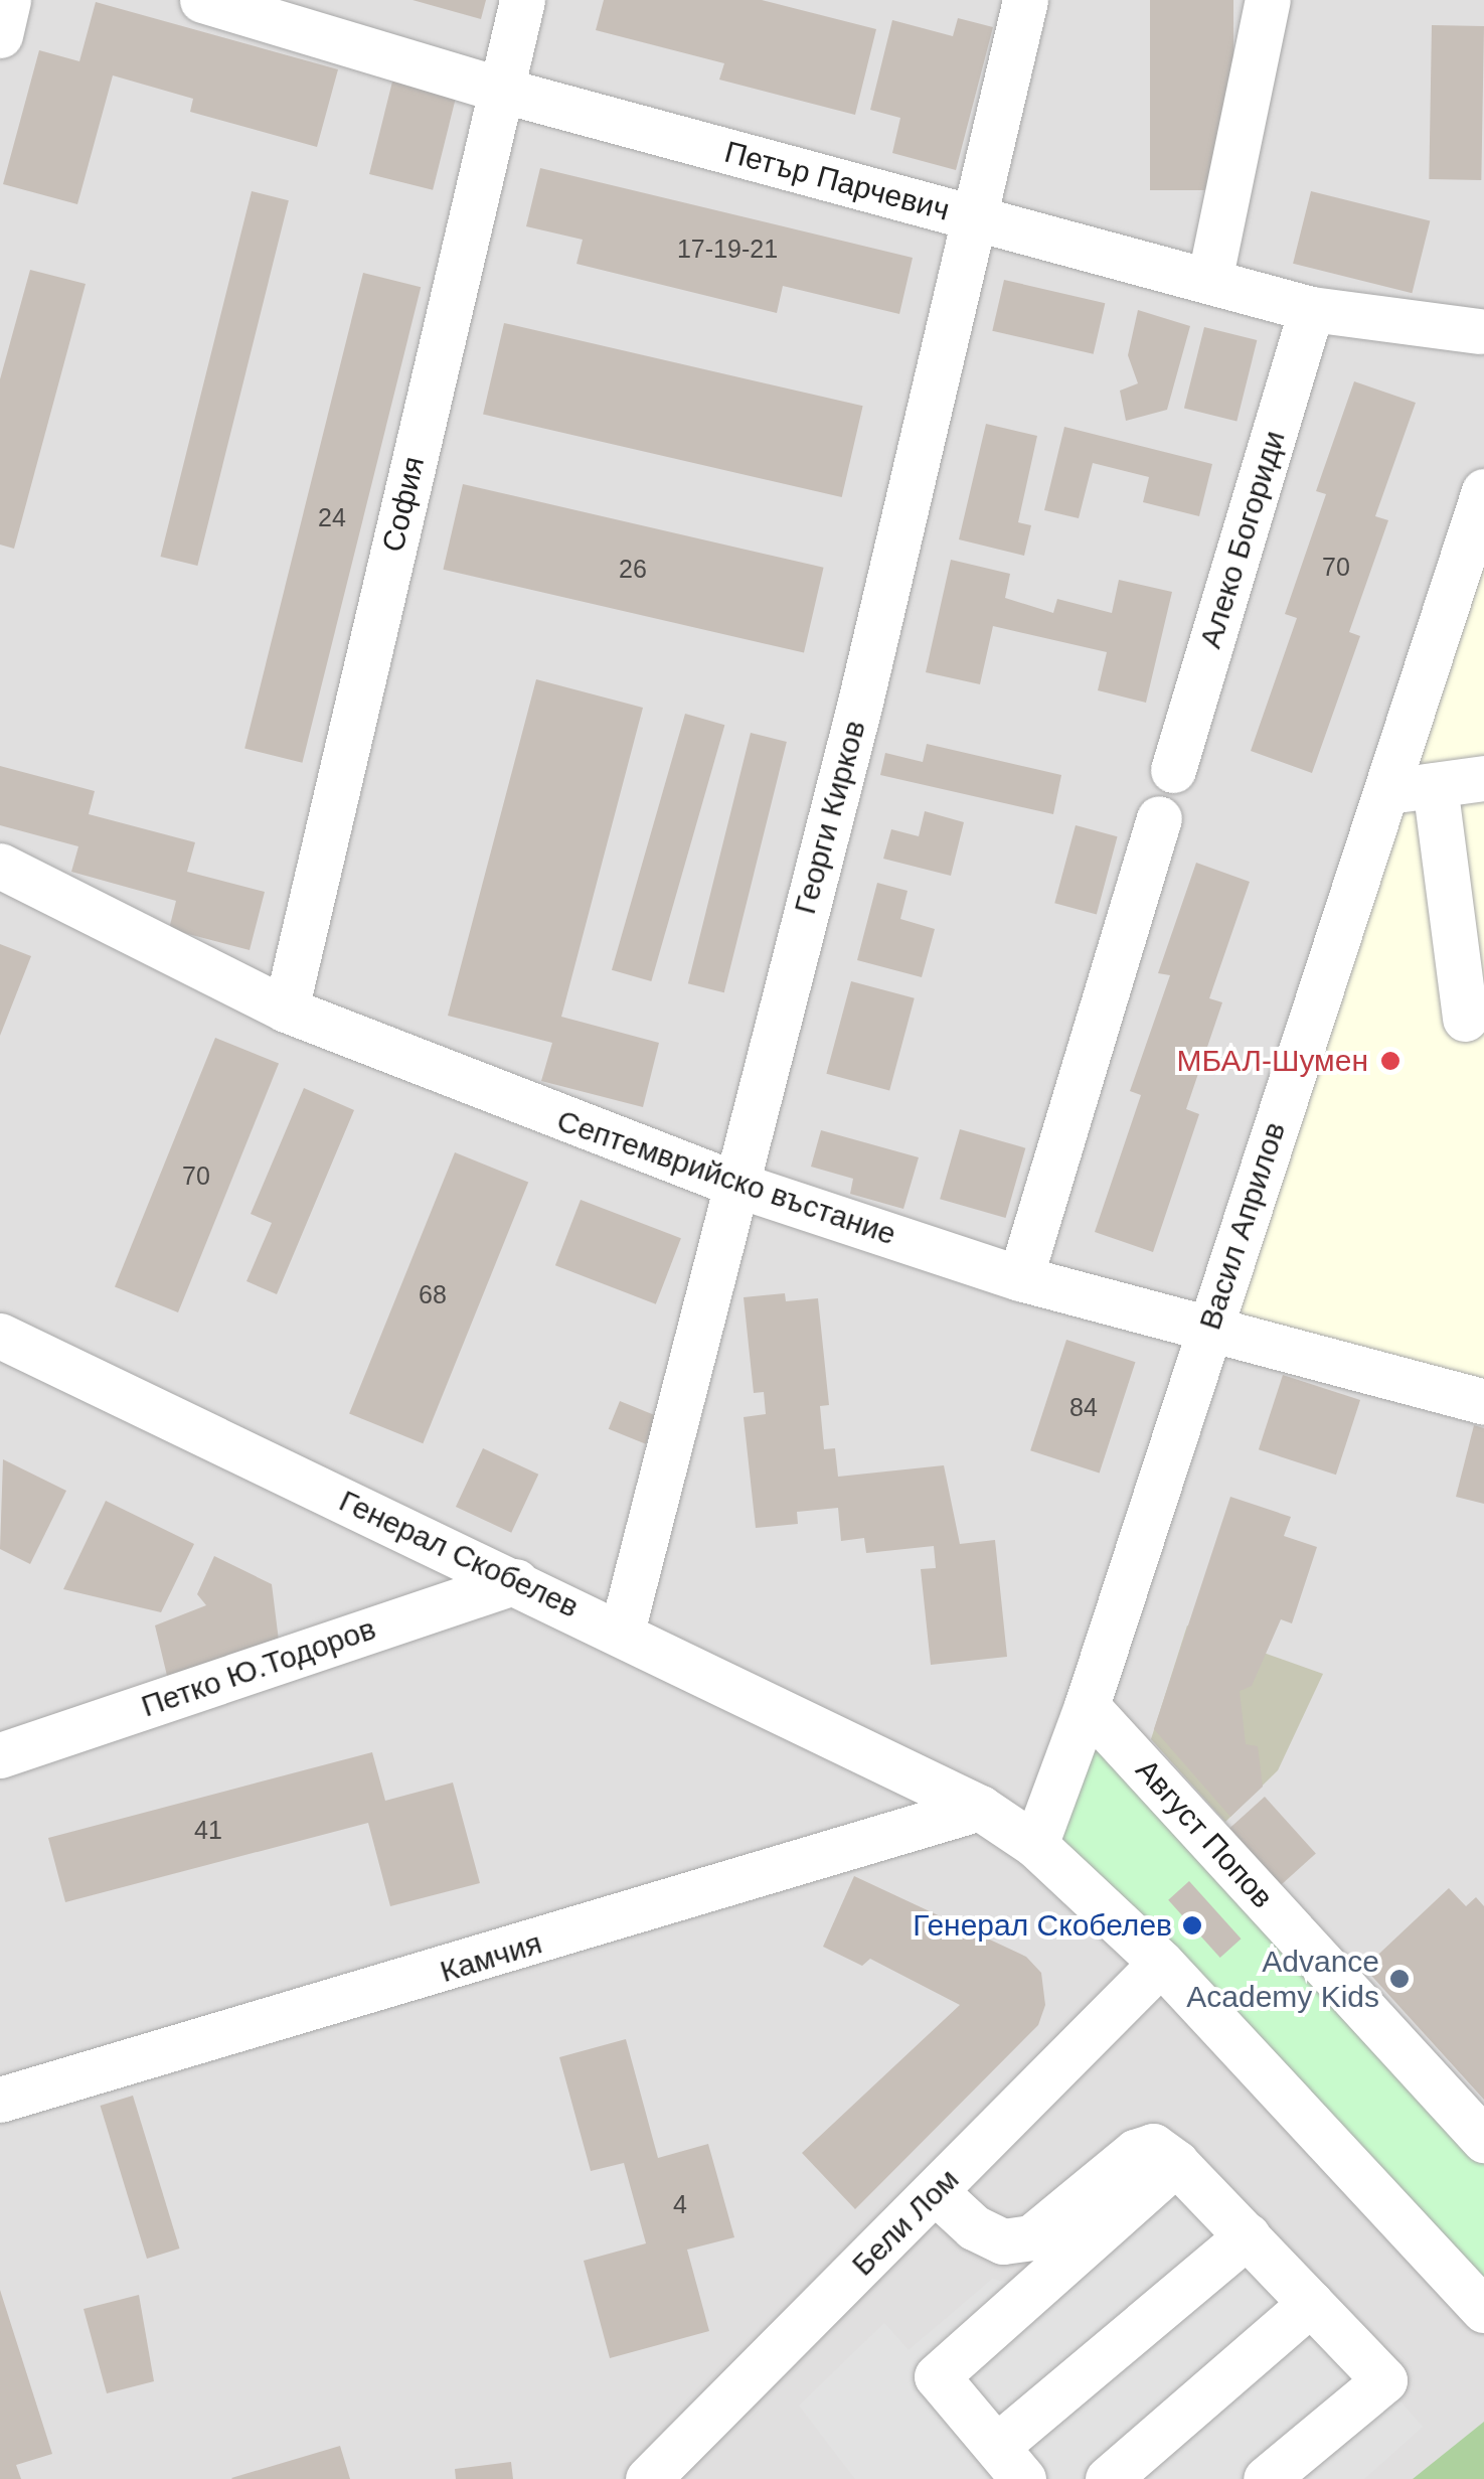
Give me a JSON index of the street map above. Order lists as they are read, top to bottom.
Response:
{
  "streets": {
    "street": [
      "Петър Парчевич",
      "София",
      "Алеко Богориди",
      "Георги Кирков",
      "Септемврийско въстание",
      "Васил Априлов",
      "Генерал Скобелев",
      "Петко Ю.Тодоров",
      "Август Попов",
      "Камчия",
      "Бели Лом"
    ]
  },
  "crossings": [
    ["Петър Парчевич", "София"],
    ["Петър Парчевич", "Алеко Богориди"],
    ["Петър Парчевич", "Георги Кирков"],
    ["София", "Септемврийско въстание"],
    ["Георги Кирков", "Септемврийско въстание"],
    ["Георги Кирков", "Генерал Скобелев"],
    ["Септемврийско въстание", "Васил Априлов"],
    ["Васил Априлов", "Генерал Скобелев"],
    ["Васил Априлов", "Август Попов"],
    ["Генерал Скобелев", "Петко Ю.Тодоров"],
    ["Генерал Скобелев", "Камчия"],
    ["Генерал Скобелев", "Бели Лом"]
  ],
  "places": ["МБАЛ-Шумен", "Генерал Скобелев", "Advance Academy Kids"],
  "house_numbers": [
    "17-19-21",
    "24",
    "70",
    "26",
    "70",
    "68",
    "84",
    "41",
    "4"
  ]
}
